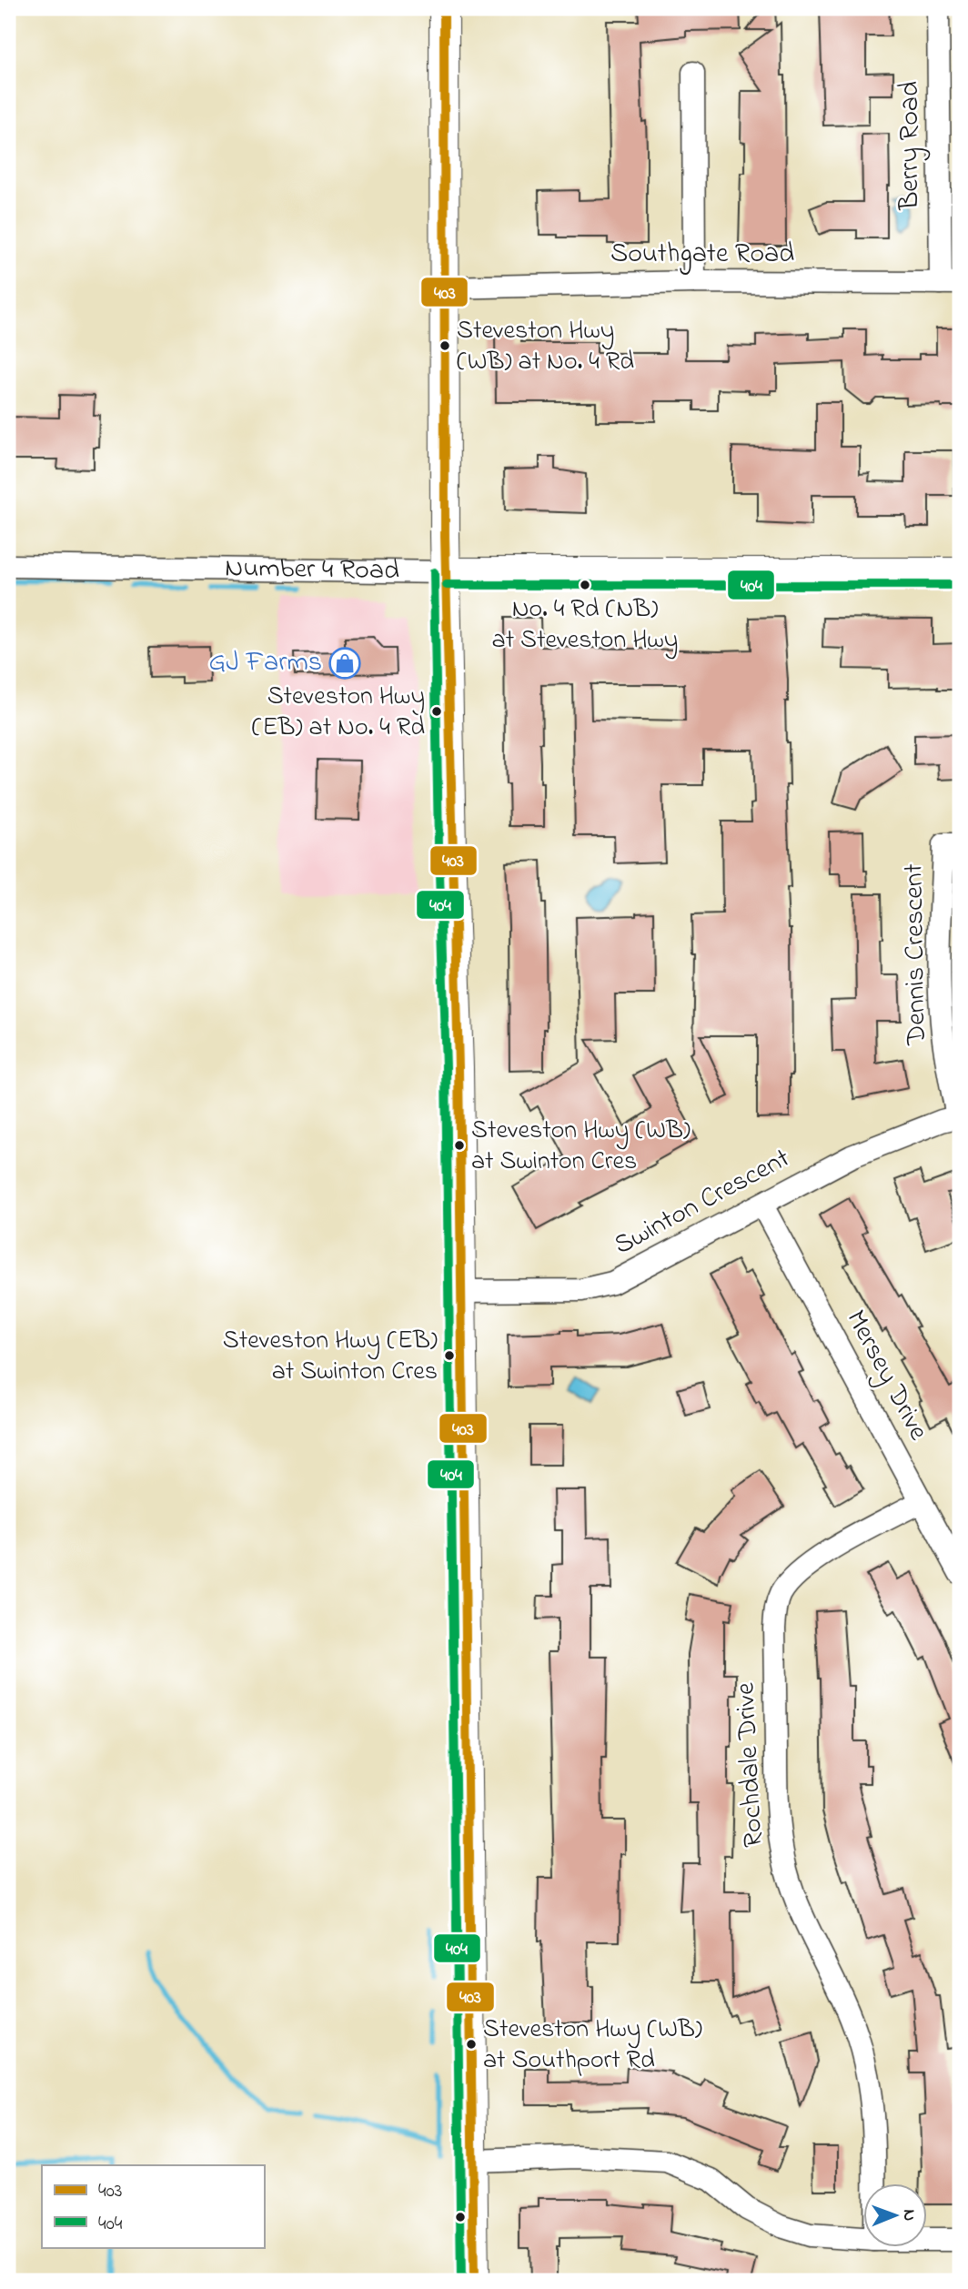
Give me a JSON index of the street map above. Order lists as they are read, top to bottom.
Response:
{
  "streets": {
    "main road": ["Number 4 Road"],
    "street": [
      "Berry Road",
      "Southgate Road",
      "Dennis Crescent",
      "Swinton Crescent",
      "Mersey Drive",
      "Rochdale Drive"
    ]
  },
  "crossings": [
    ["Berry Road", "Southgate Road"],
    ["Dennis Crescent", "Swinton Crescent"],
    ["Swinton Crescent", "Mersey Drive"],
    ["Mersey Drive", "Rochdale Drive"]
  ],
  "places": {
    "other": [
      "Steveston Hwy (WB) at No. 4 Rd",
      "No. 4 Rd (NB) at Steveston Hwy",
      "Steveston Hwy (EB) at No. 4 Rd",
      "Steveston Hwy (WB) at Swinton Cres",
      "Steveston Hwy (EB) at Swinton Cres",
      "Steveston Hwy (WB) at Southport Rd"
    ],
    "shop": ["GJ Farms"]
  },
  "lines": ["transit line 403", "transit line 404"],
  "legend": ["403", "404"],
  "north": "right"
}
